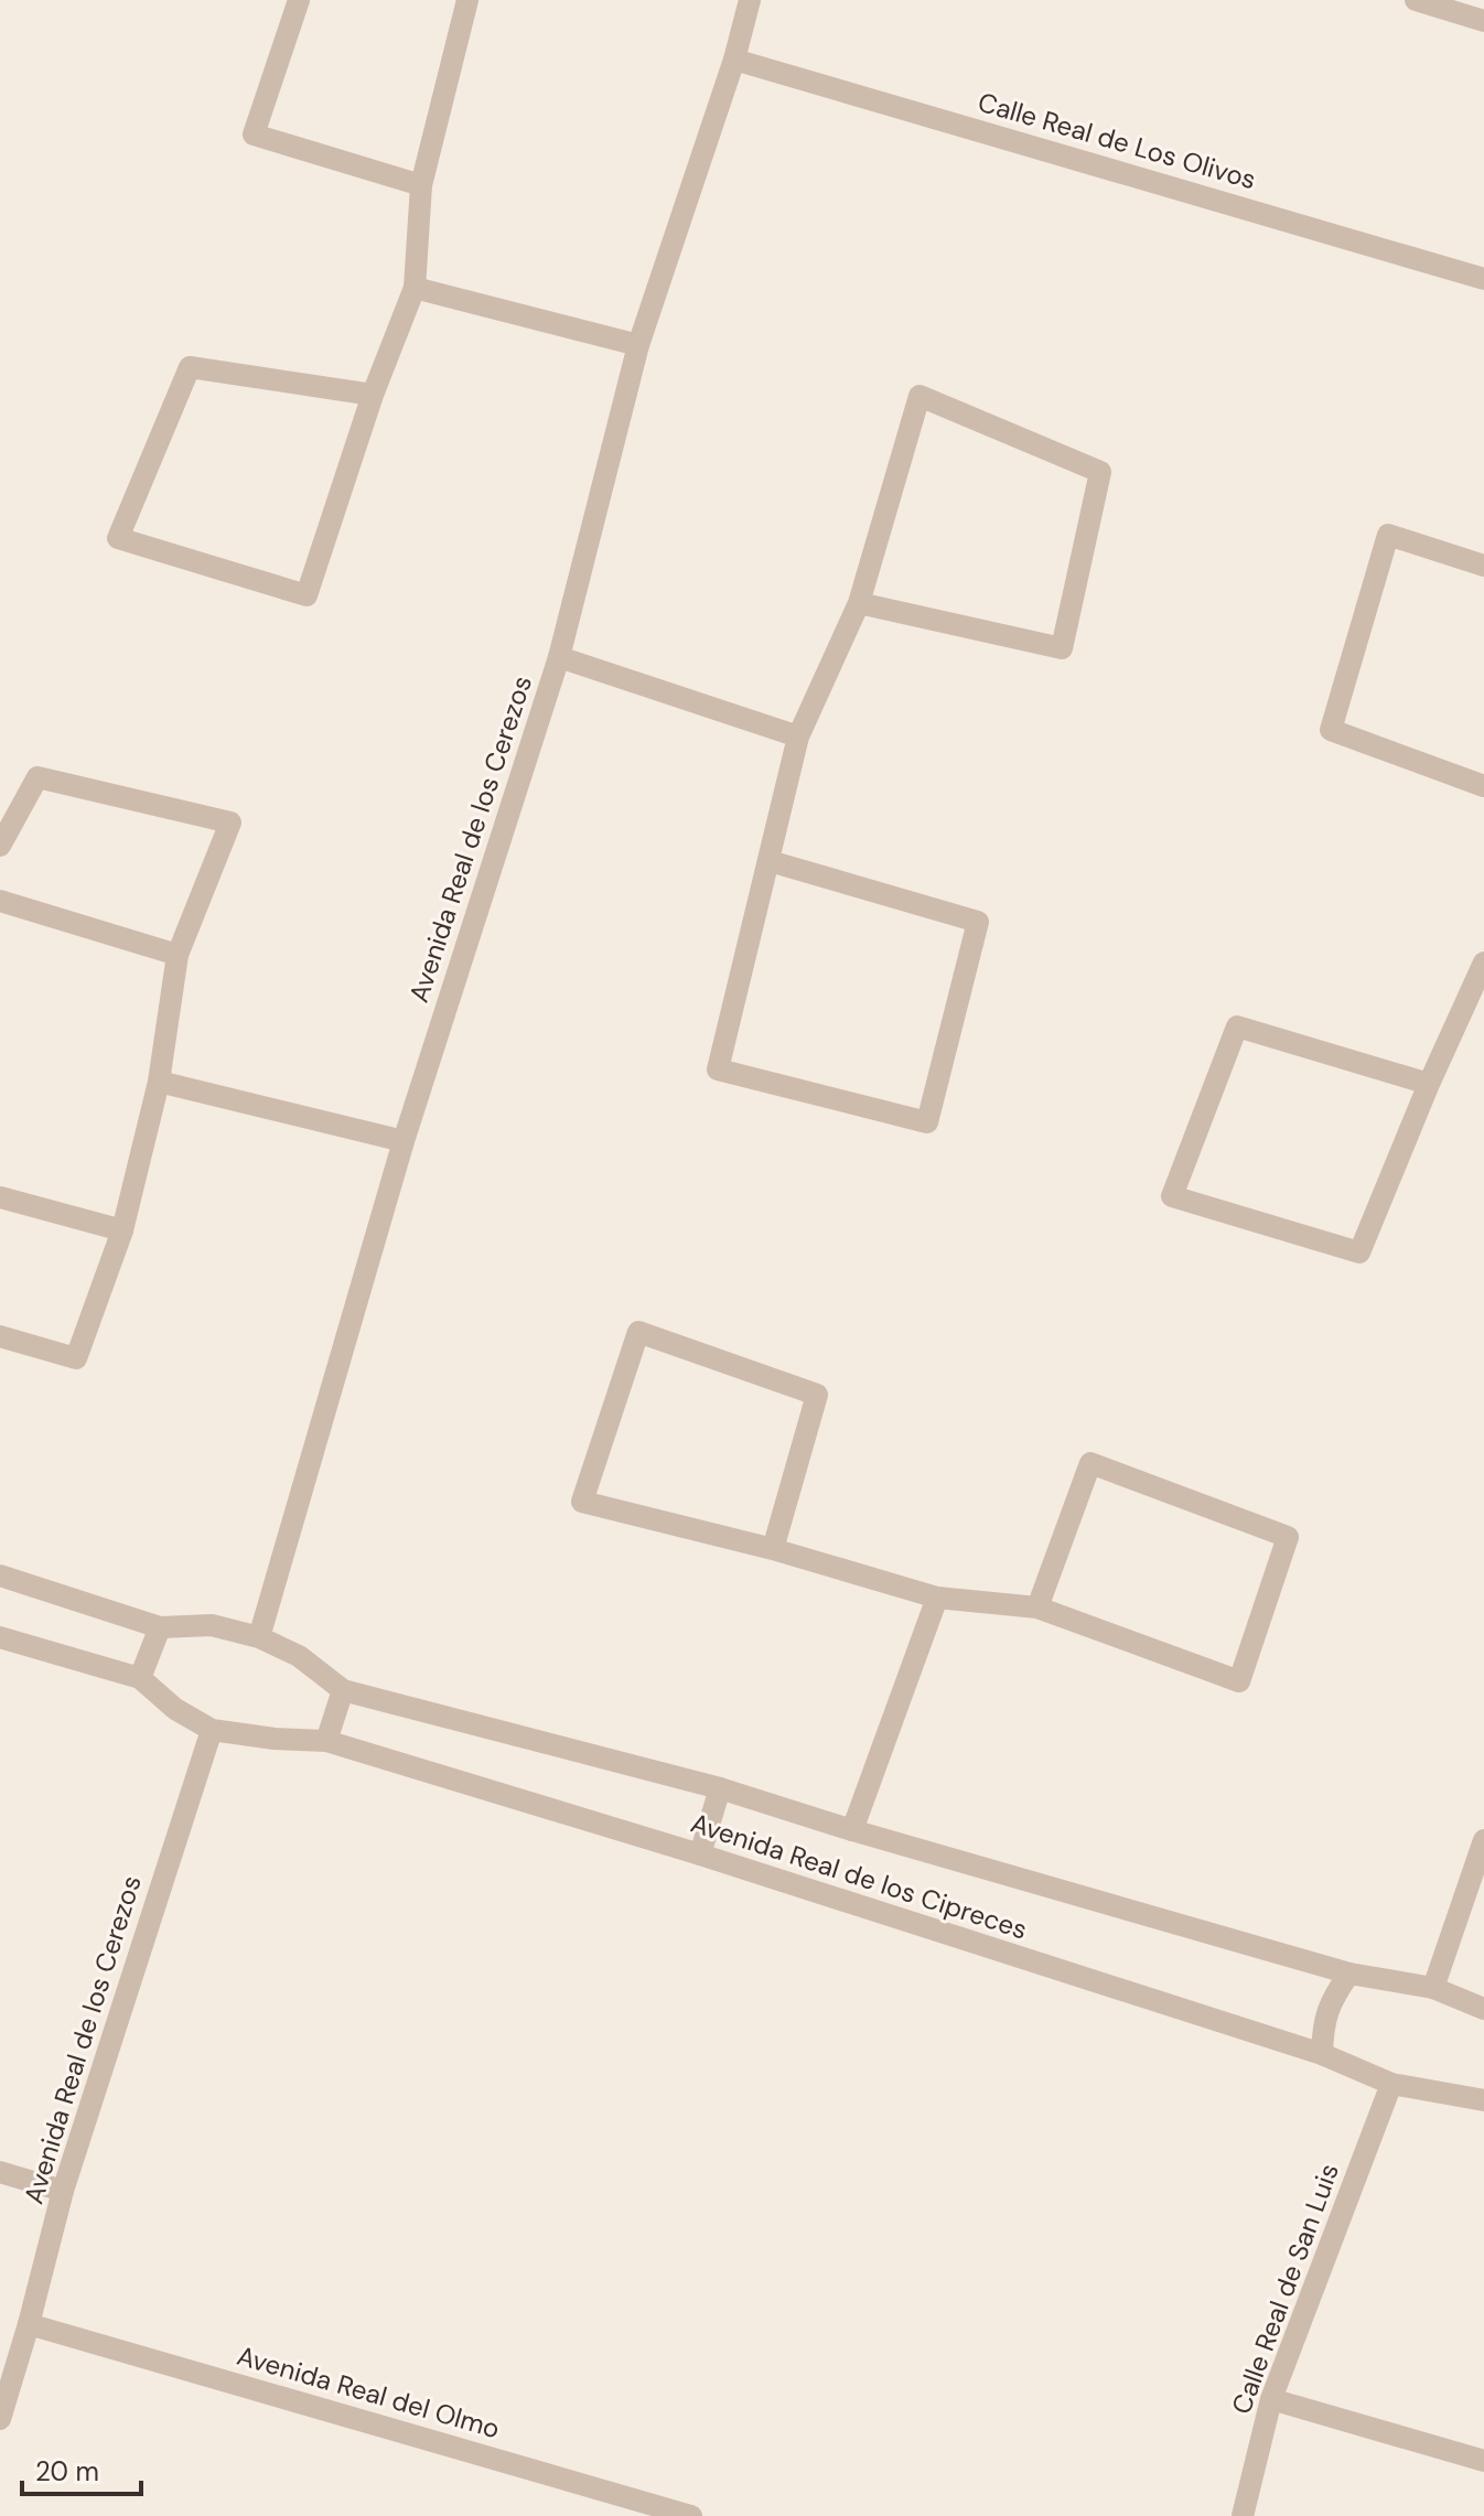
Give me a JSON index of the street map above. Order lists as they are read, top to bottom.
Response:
{
  "streets": {
    "street": [
      "Calle Real de Los Olivos",
      "Avenida Real de los Cerezos",
      "Avenida Real de los Cipreces",
      "Calle Real de San Luis",
      "Avenida Real del Olmo"
    ]
  },
  "crossings": [
    ["Calle Real de Los Olivos", "Avenida Real de los Cerezos"],
    ["Avenida Real de los Cerezos", "Avenida Real de los Cipreces"],
    ["Avenida Real de los Cerezos", "Avenida Real del Olmo"],
    ["Avenida Real de los Cipreces", "Calle Real de San Luis"]
  ],
  "scale_bar": "20 m"
}
